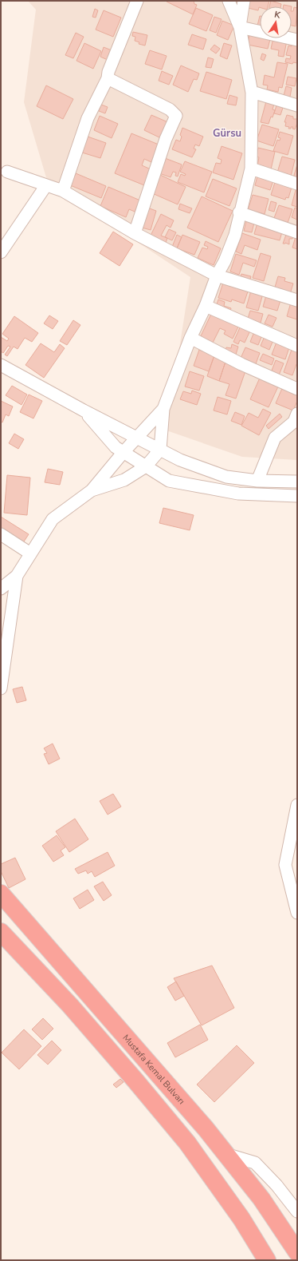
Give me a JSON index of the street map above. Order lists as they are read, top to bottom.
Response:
{
  "streets": {
    "highway": ["Mustafa Kemal Bulvarı"]
  },
  "districts": ["Gürsu"],
  "north": "top"
}
